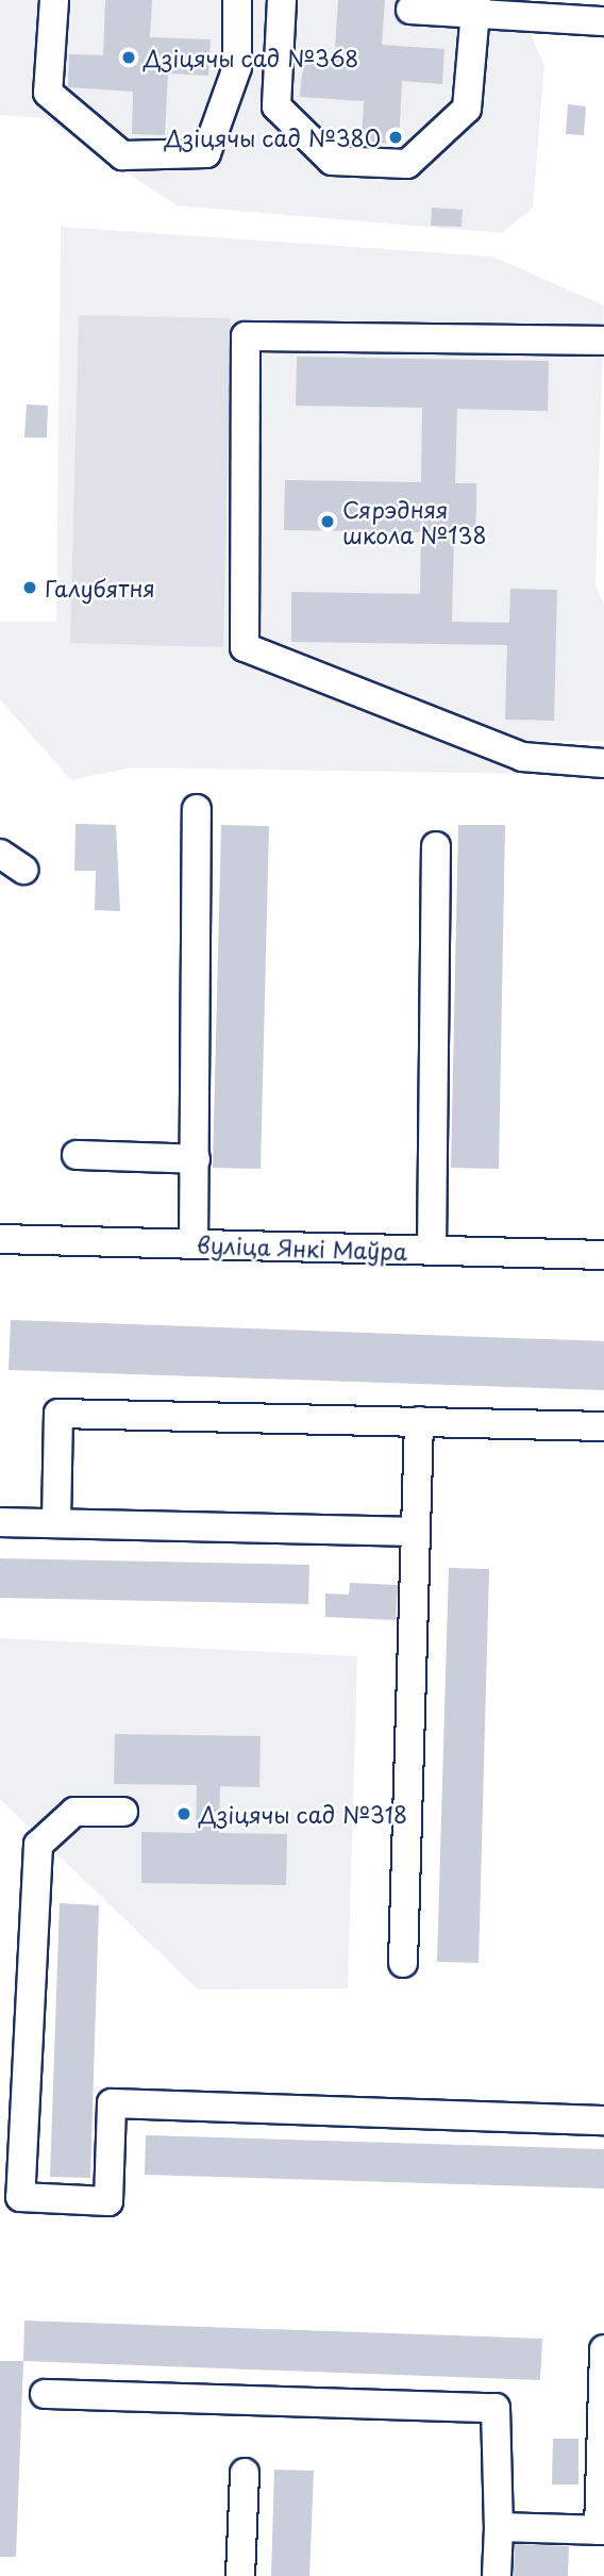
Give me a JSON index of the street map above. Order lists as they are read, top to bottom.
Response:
{
  "streets": {
    "street": ["вуліца Янкі Маўра"]
  },
  "places": [
    "Дзіцячы сад №368",
    "Дзіцячы сад №380",
    "Сярэдняя школа №138",
    "Галубятня",
    "Дзіцячы сад №318"
  ]
}
